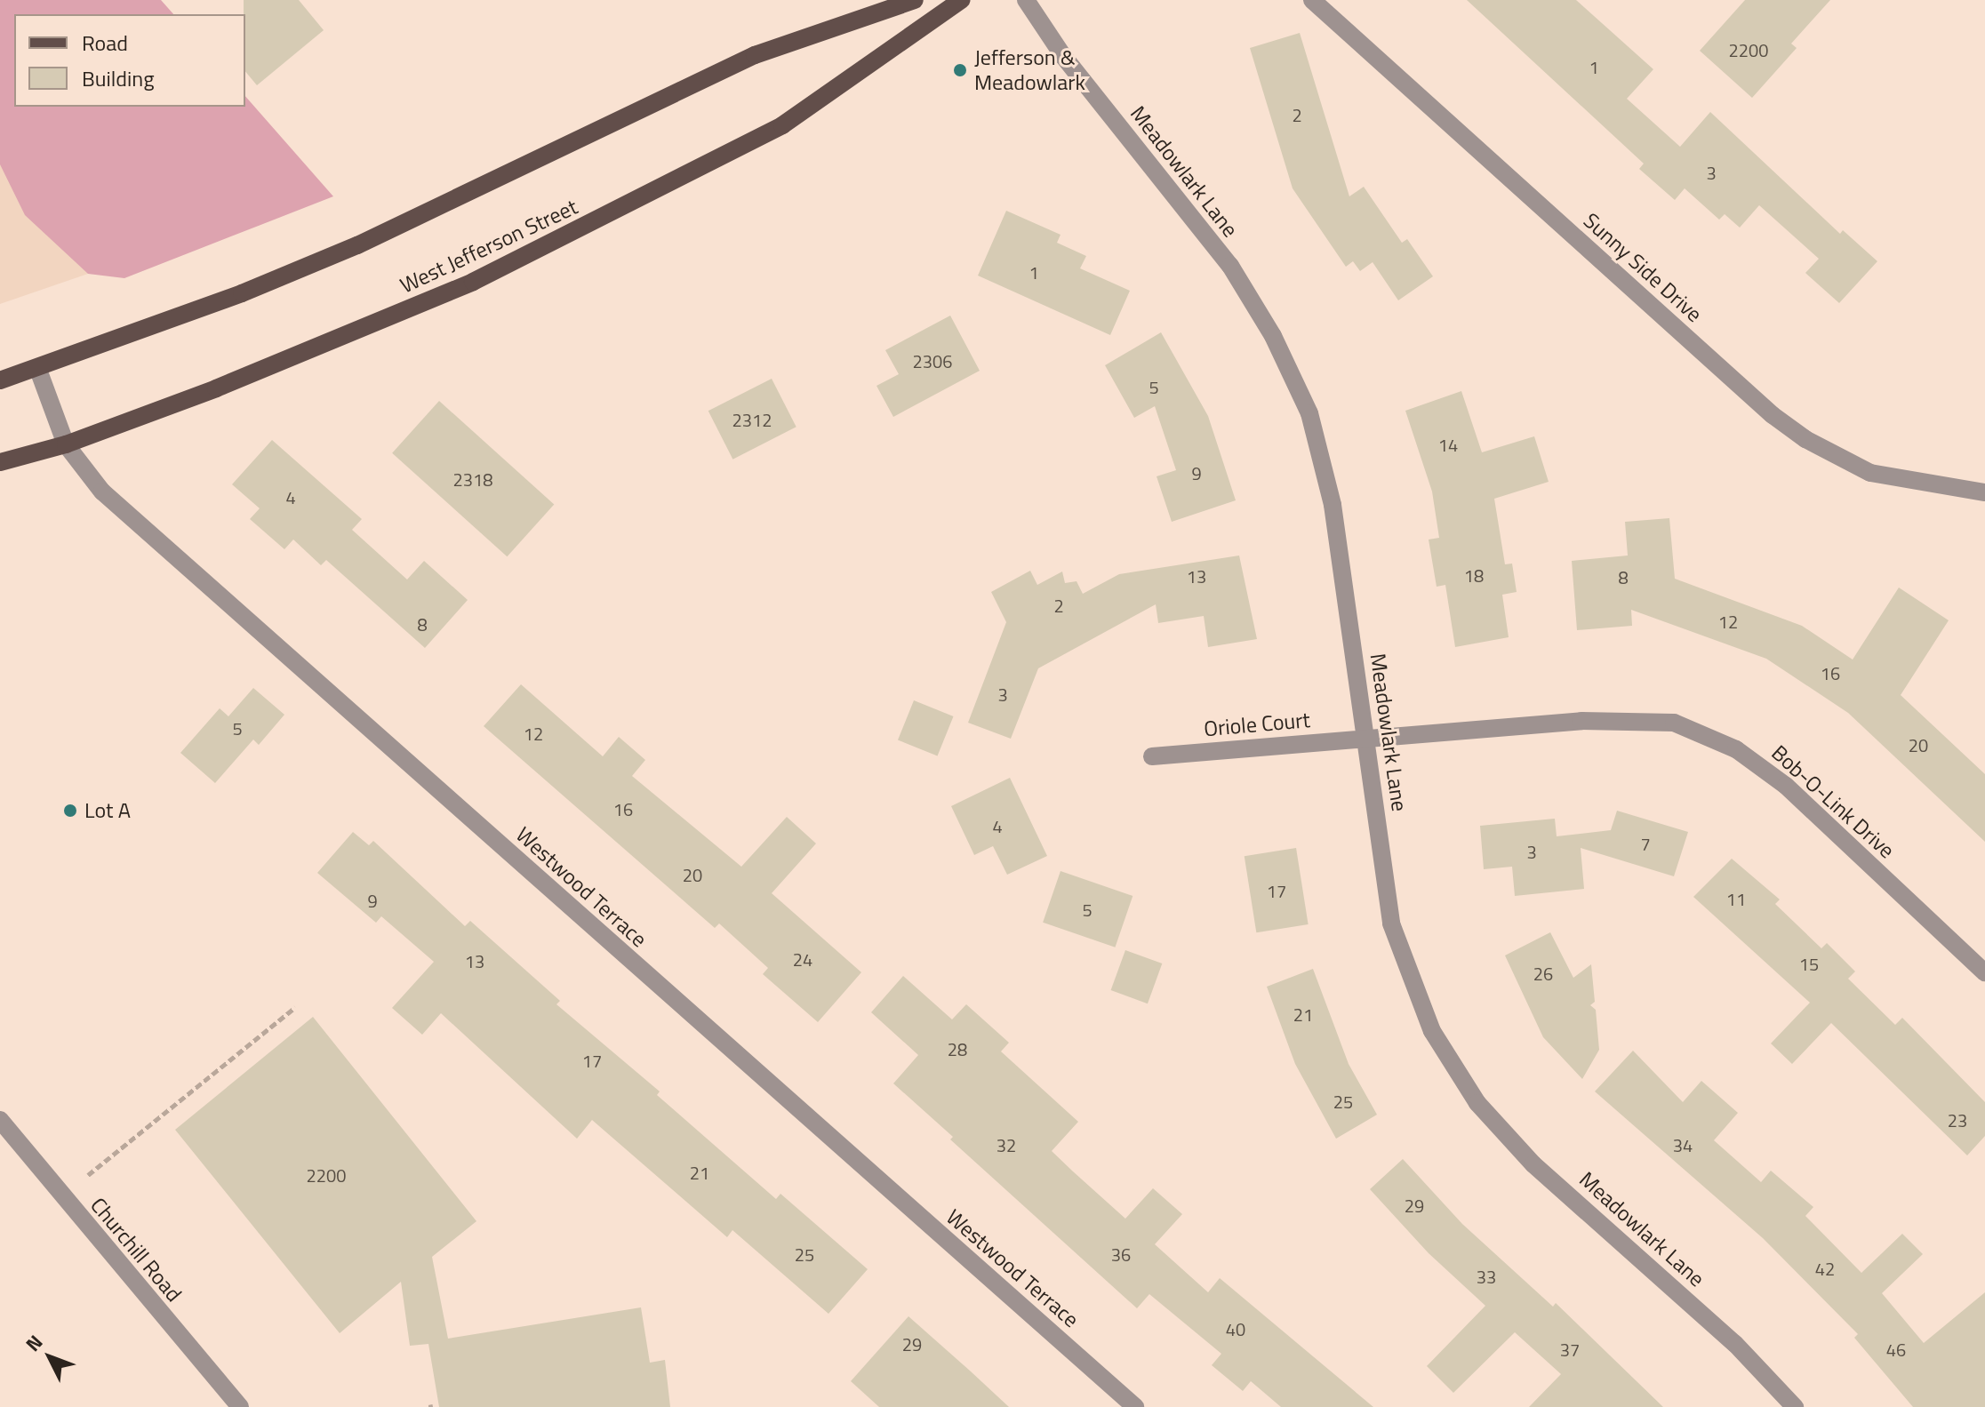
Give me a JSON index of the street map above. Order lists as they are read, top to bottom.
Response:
{
  "streets": {
    "main road": ["West Jefferson Street"],
    "street": [
      "Meadowlark Lane",
      "Sunny Side Drive",
      "Oriole Court",
      "Bob-O-Link Drive",
      "Westwood Terrace",
      "Churchill Road"
    ]
  },
  "crossings": [
    ["Meadowlark Lane", "Oriole Court"],
    ["Meadowlark Lane", "Bob-O-Link Drive"],
    ["West Jefferson Street", "Westwood Terrace"],
    ["Oriole Court", "Bob-O-Link Drive"]
  ],
  "places": ["Jefferson & Meadowlark", "Lot A"],
  "house_numbers": [
    "2200",
    "1",
    "2",
    "3",
    "1",
    "2306",
    "5",
    "2312",
    "14",
    "9",
    "2318",
    "4",
    "18",
    "13",
    "8",
    "2",
    "12",
    "8",
    "16",
    "3",
    "5",
    "12",
    "20",
    "16",
    "4",
    "7",
    "3",
    "20",
    "17",
    "11",
    "9",
    "5",
    "24",
    "13",
    "15",
    "26",
    "21",
    "28",
    "17",
    "25",
    "23",
    "32",
    "34",
    "21",
    "2200",
    "29",
    "25",
    "36",
    "42",
    "33",
    "40",
    "29",
    "37",
    "46"
  ],
  "legend": ["Road", "Building"],
  "north": "top left"
}
